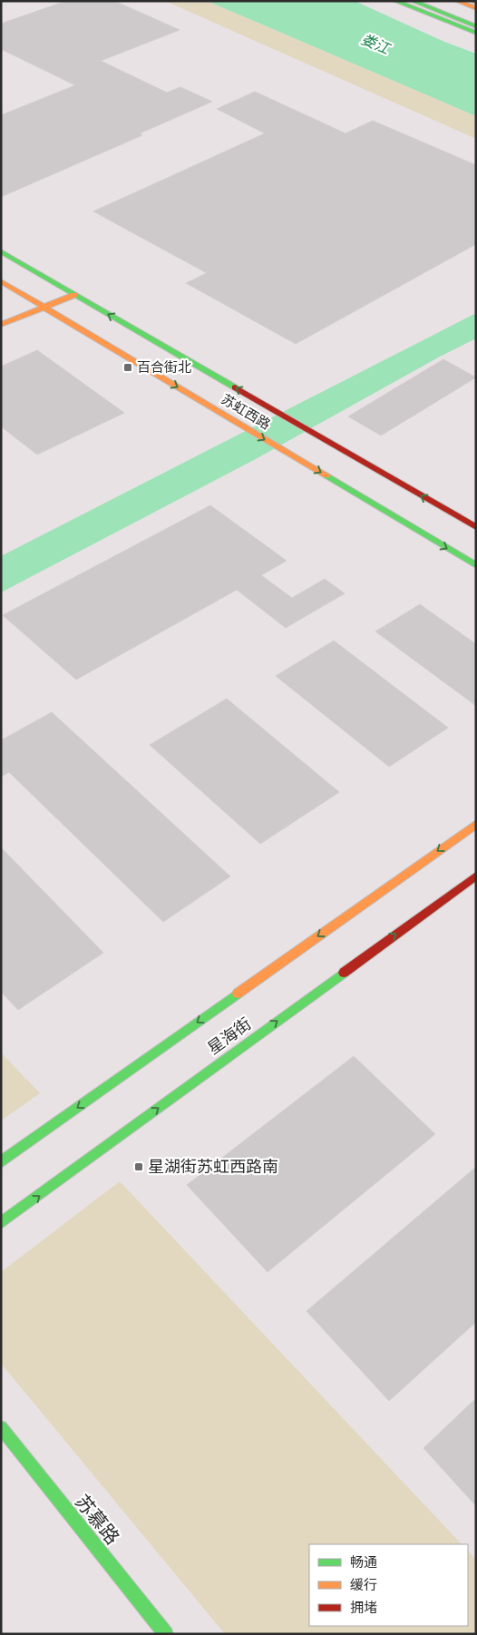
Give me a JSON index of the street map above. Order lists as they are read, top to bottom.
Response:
{
  "streets": {
    "main road": ["苏虹西路", "星海街", "苏慕路"]
  },
  "water": ["娄江"],
  "places": {
    "transit": ["百合街北", "星湖街苏虹西路南"]
  },
  "legend": ["畅通", "缓行", "拥堵"]
}
